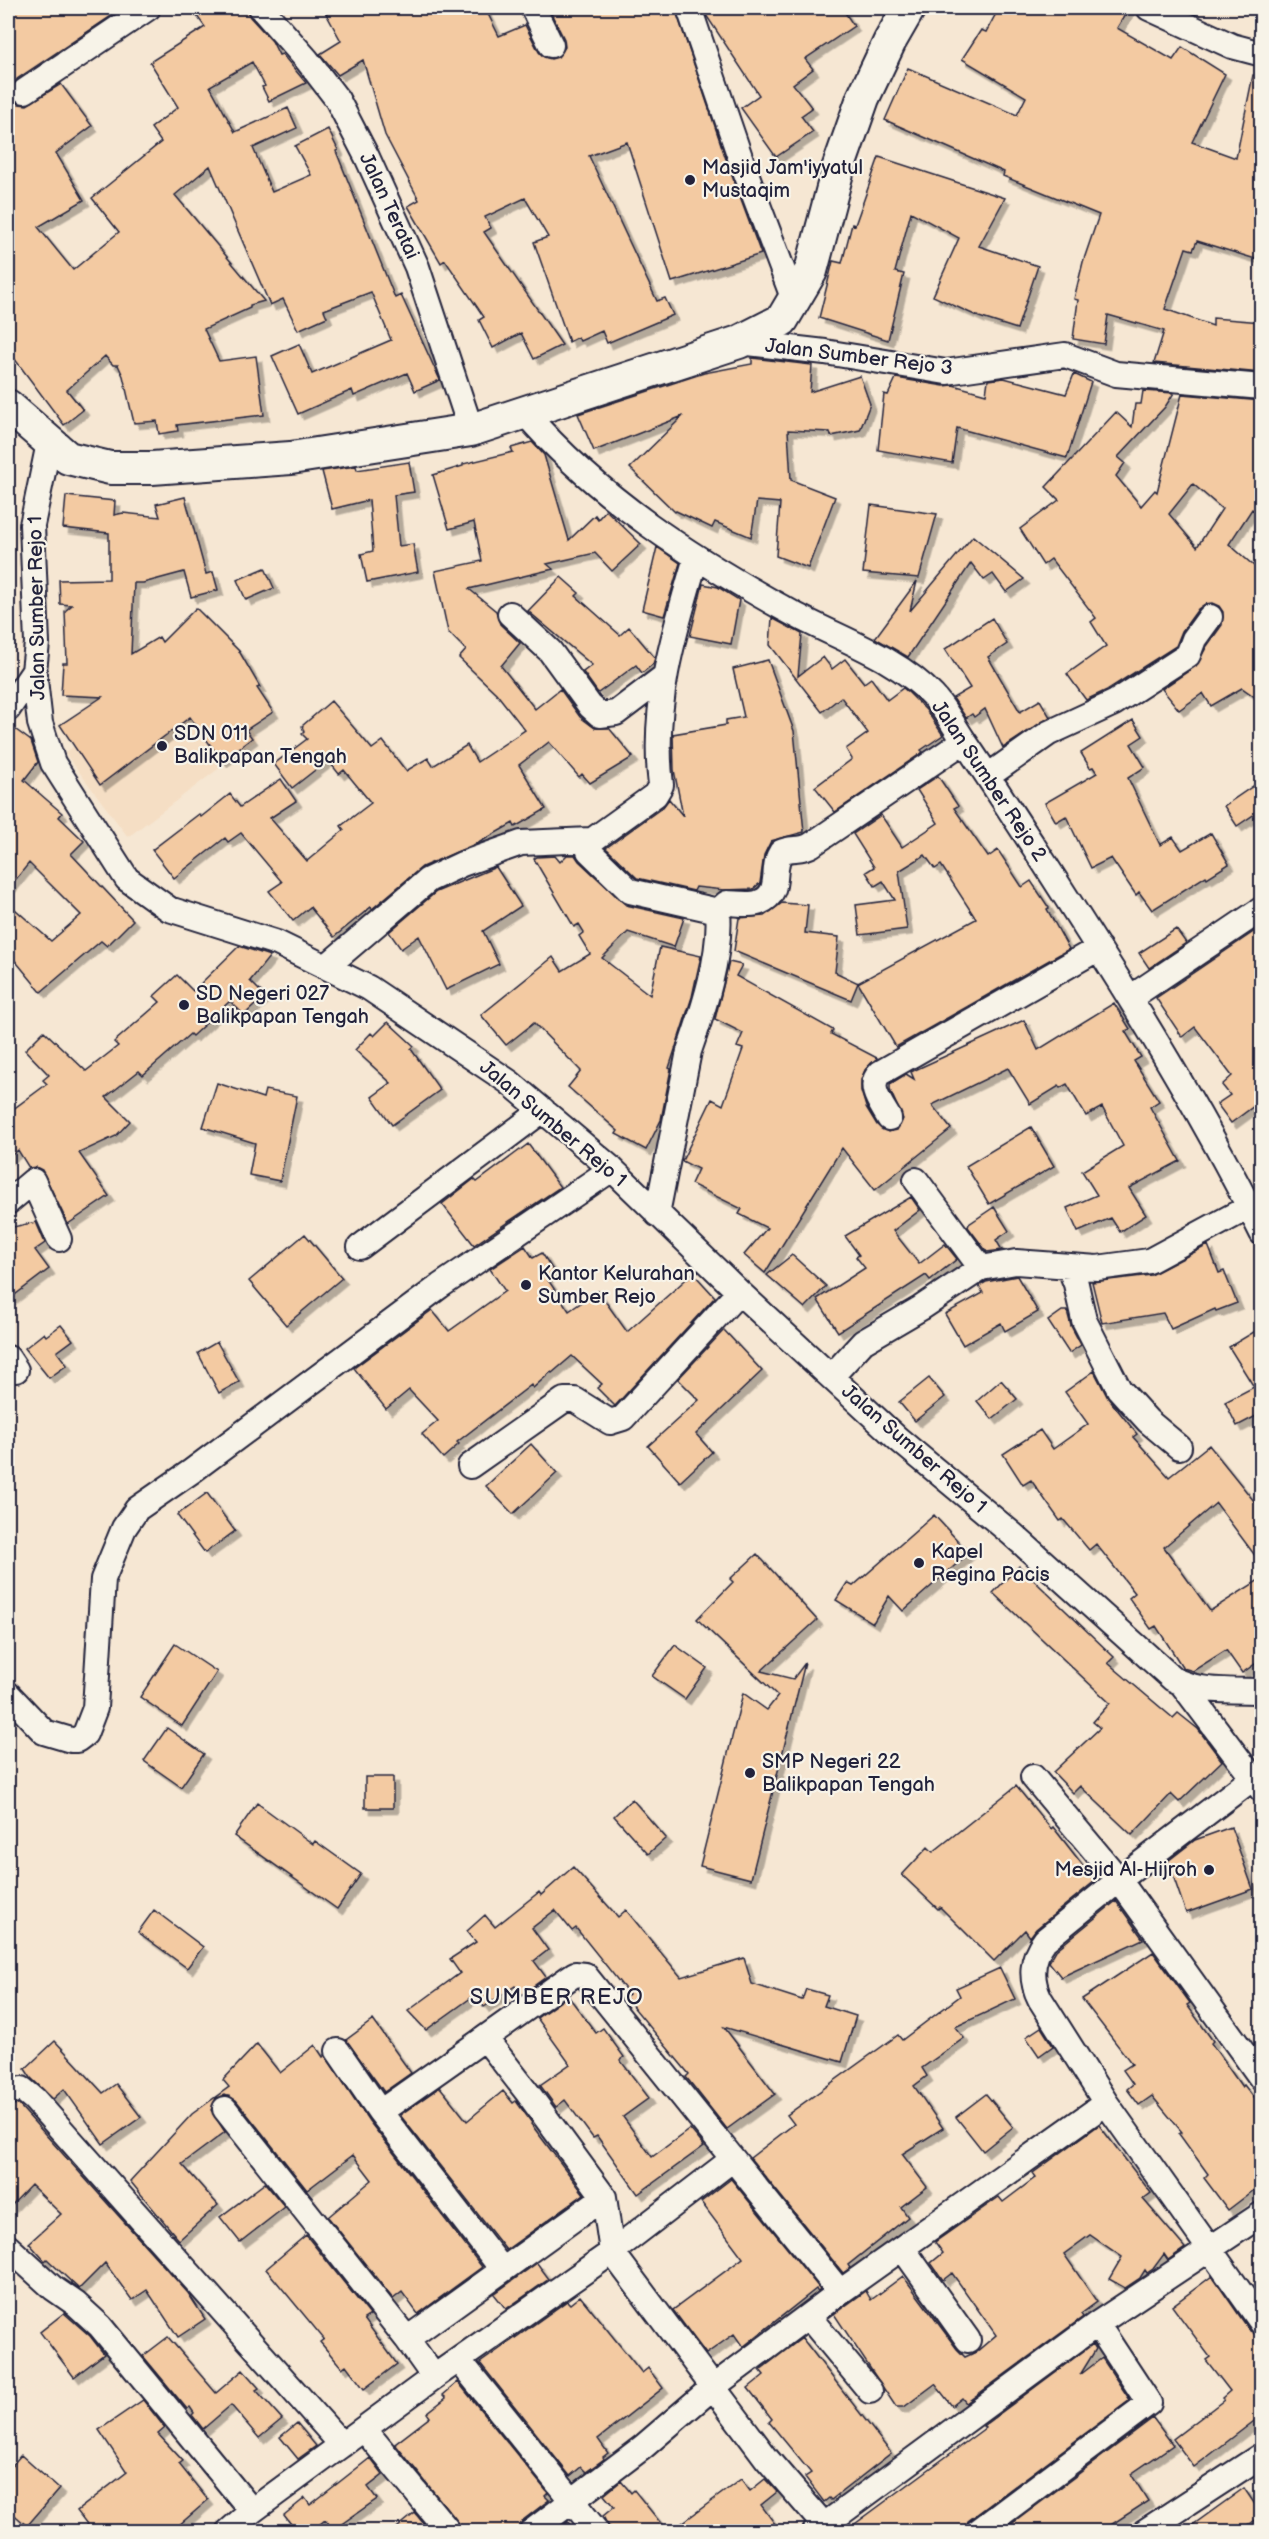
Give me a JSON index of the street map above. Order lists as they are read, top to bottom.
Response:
{
  "streets": {
    "street": [
      "Jalan Teratai",
      "Jalan Sumber Rejo 3",
      "Jalan Sumber Rejo 1",
      "Jalan Sumber Rejo 2"
    ]
  },
  "districts": ["SUMBER REJO"],
  "places": [
    "Masjid Jam'iyyatul Mustaqim",
    "SDN 011 Balikpapan Tengah",
    "SD Negeri 027 Balikpapan Tengah",
    "Kantor Kelurahan Sumber Rejo",
    "Kapel Regina Pacis",
    "SMP Negeri 22 Balikpapan Tengah",
    "Mesjid Al-Hijroh"
  ]
}
